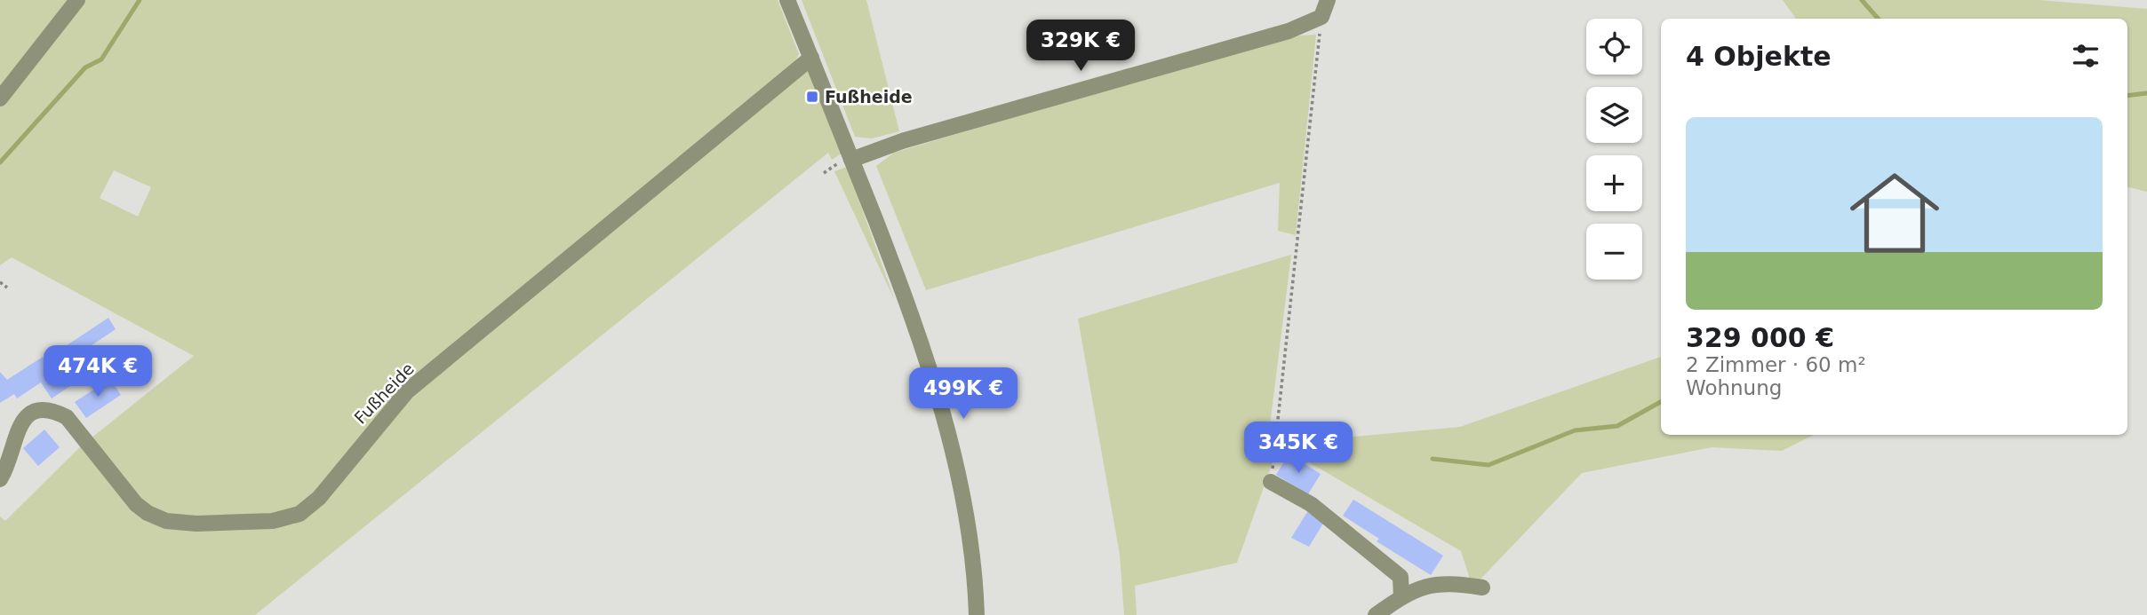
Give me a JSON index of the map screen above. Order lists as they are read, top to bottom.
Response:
{
  "streets": {
    "street": ["Fußheide"]
  },
  "places": {
    "transit": ["Fußheide"]
  },
  "page": {
    "map_buttons": ["+", "−"],
    "heading": "4 Objekte",
    "price": [
      "329K €",
      "474K €",
      "499K €",
      "345K €"
    ],
    "list": [
      {
        "name": "329 000 €",
        "note": "2 Zimmer · 60 m² · Wohnung"
      }
    ]
  }
}
